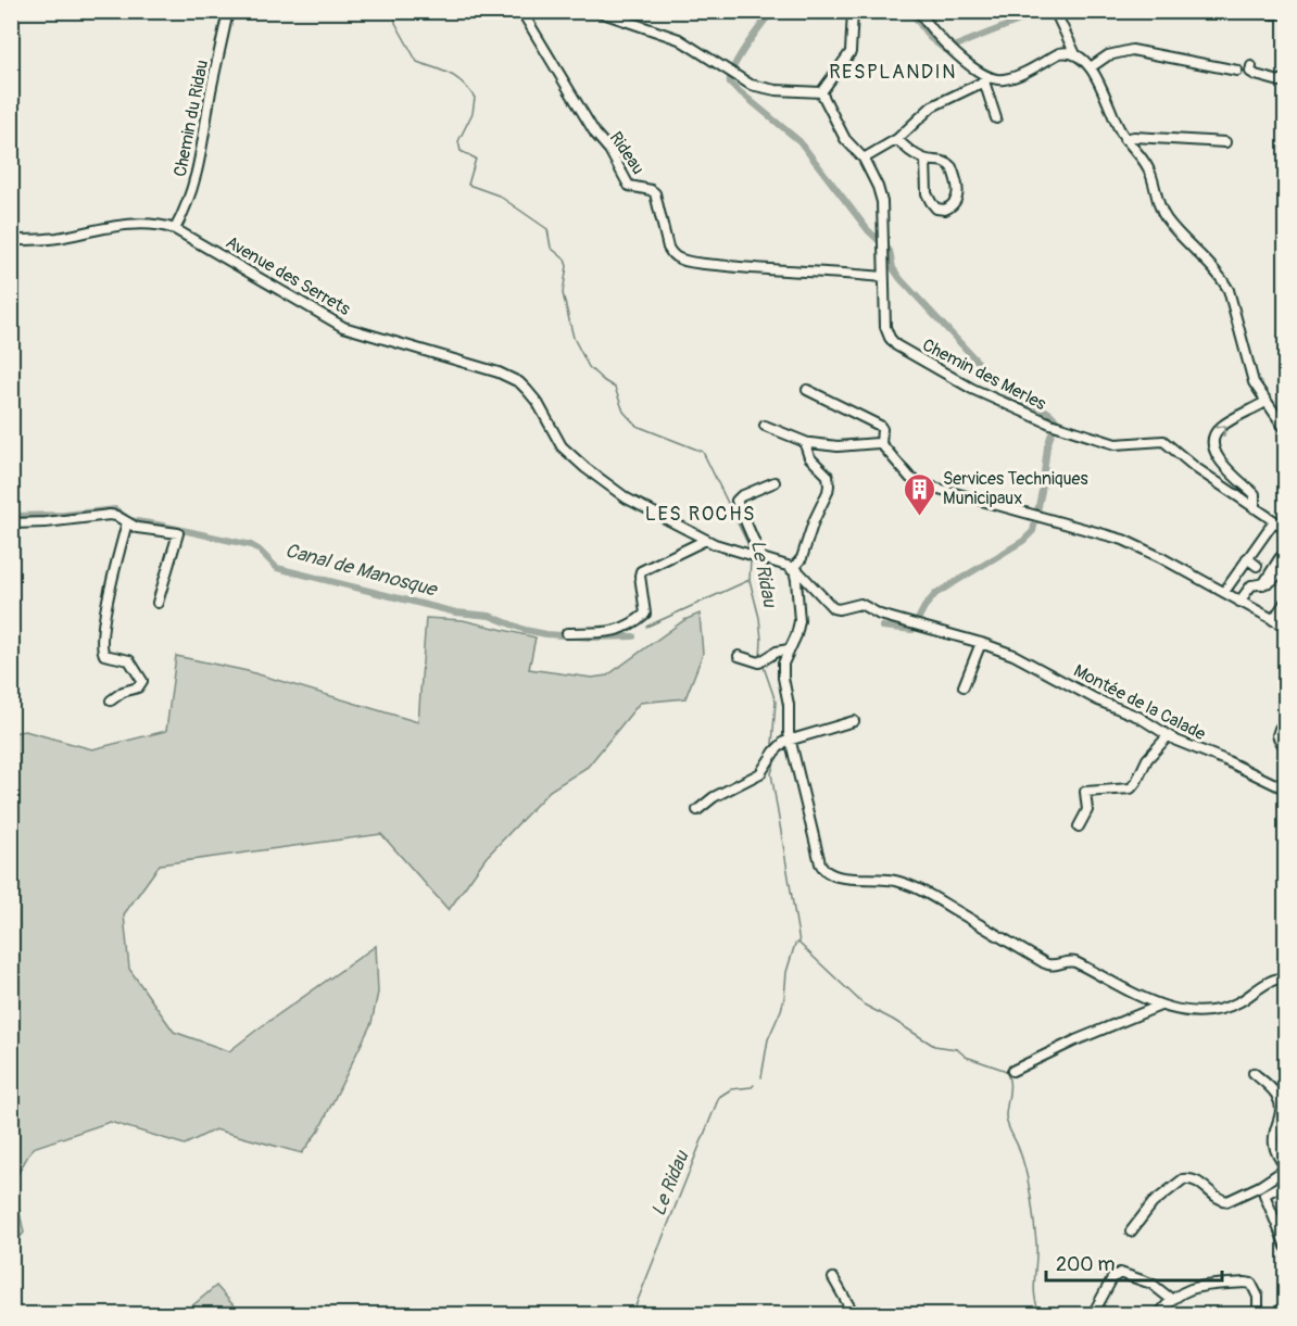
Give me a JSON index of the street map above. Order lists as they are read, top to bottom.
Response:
{
  "streets": {
    "street": [
      "Chemin du Ridau",
      "Rideau",
      "Avenue des Serrets",
      "Chemin des Merles",
      "Montée de la Calade"
    ]
  },
  "crossings": [
    ["Chemin du Ridau", "Avenue des Serrets"],
    ["Rideau", "Chemin des Merles"],
    ["Avenue des Serrets", "Montée de la Calade"]
  ],
  "districts": ["RESPLANDIN", "LES ROCHS"],
  "water": ["Canal de Manosque", "Le Ridau"],
  "places": {
    "building": ["Services Techniques Municipaux"]
  },
  "scale_bar": "200 m"
}
